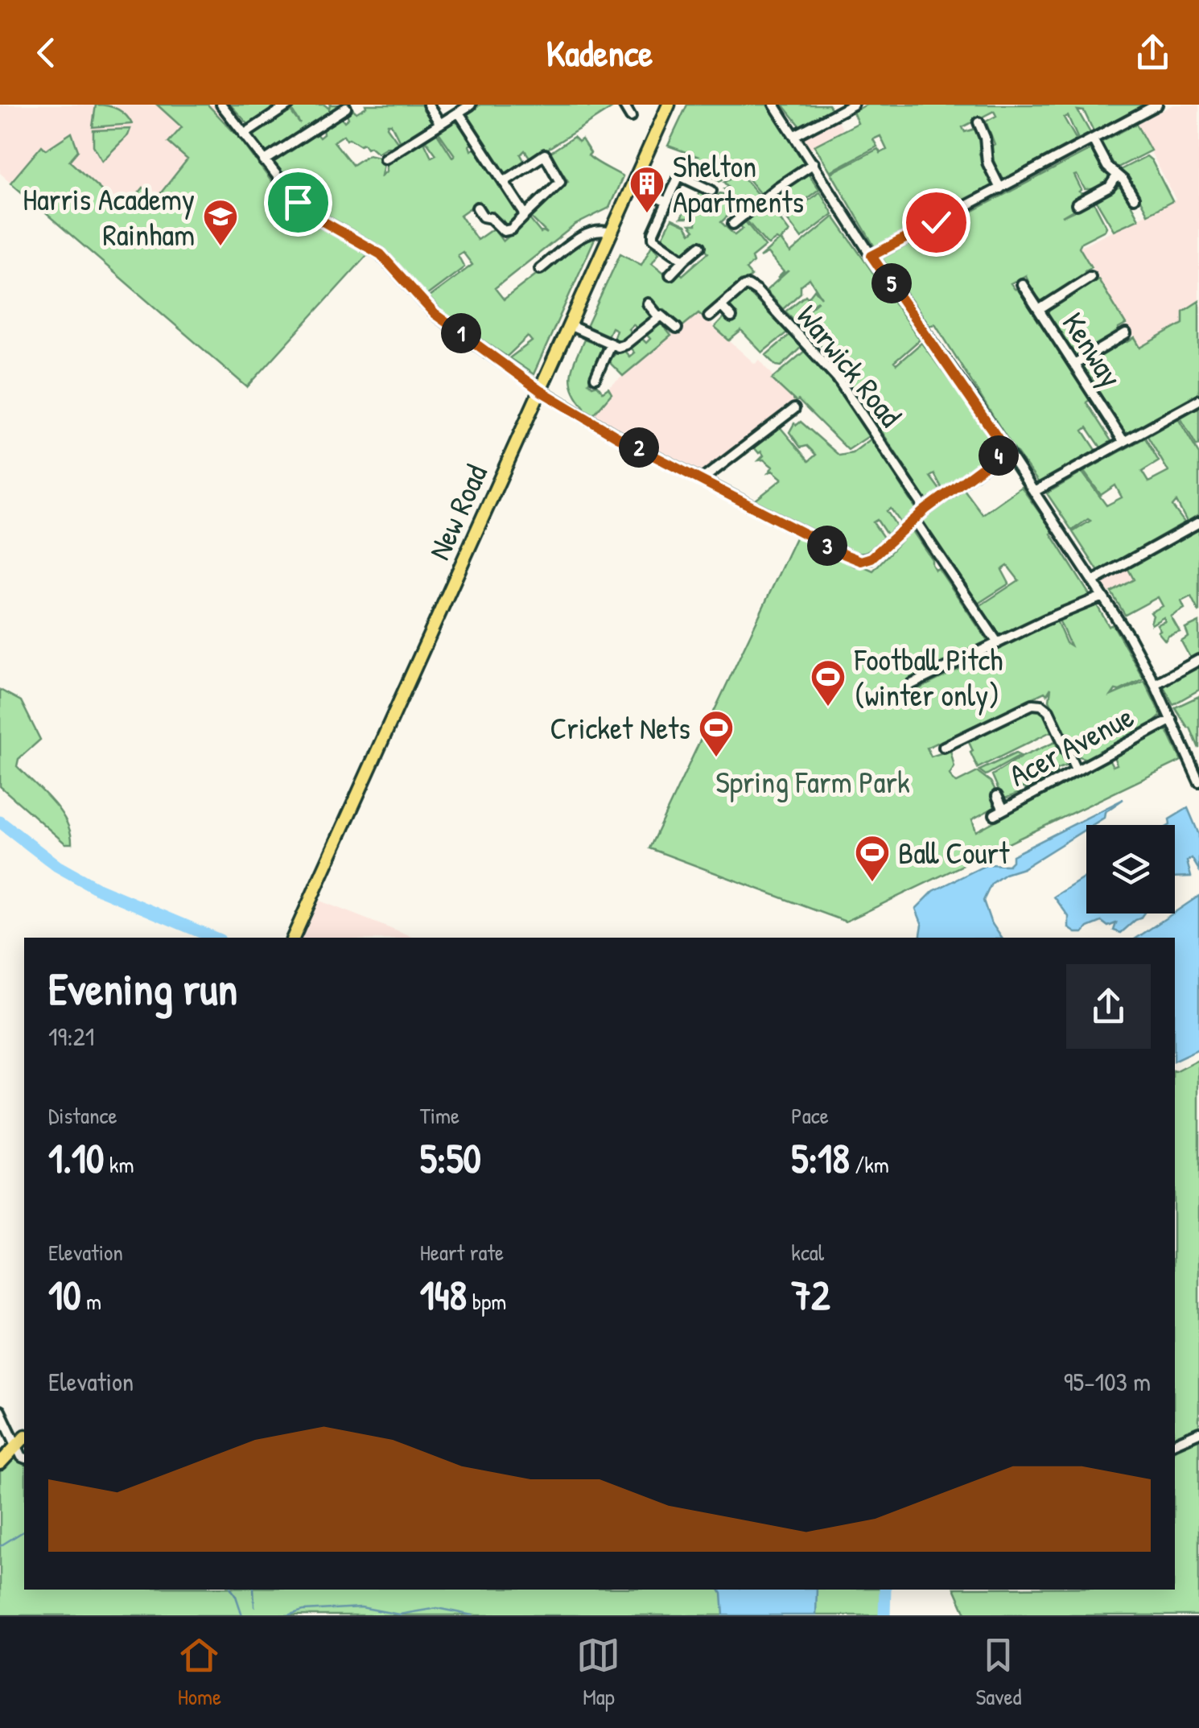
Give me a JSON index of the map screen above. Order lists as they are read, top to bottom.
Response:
{
  "streets": {
    "main road": ["New Road"],
    "street": ["Kenway", "Warwick Road", "Acer Avenue"]
  },
  "parks": ["Spring Farm Park"],
  "places": {
    "building": ["Shelton Apartments"],
    "school or university": ["Harris Academy Rainham"],
    "sports": ["Football Pitch (winter only)", "Cricket Nets", "Ball Court"]
  },
  "page": {
    "header": "Kadence",
    "pins": [
      "5",
      "1",
      "2",
      "4",
      "3"
    ],
    "heading": ["Evening run", "19:21"],
    "stats": [
      ["Distance", "1.10 km"],
      ["Time", "5:50"],
      ["Pace", "5:18 /km"],
      ["Elevation", "10 m"],
      ["Heart rate", "148 bpm"],
      ["kcal", "72"]
    ],
    "chart": ["Elevation", "95–103 m"],
    "tabs": ["Home", "Map", "Saved"]
  }
}
